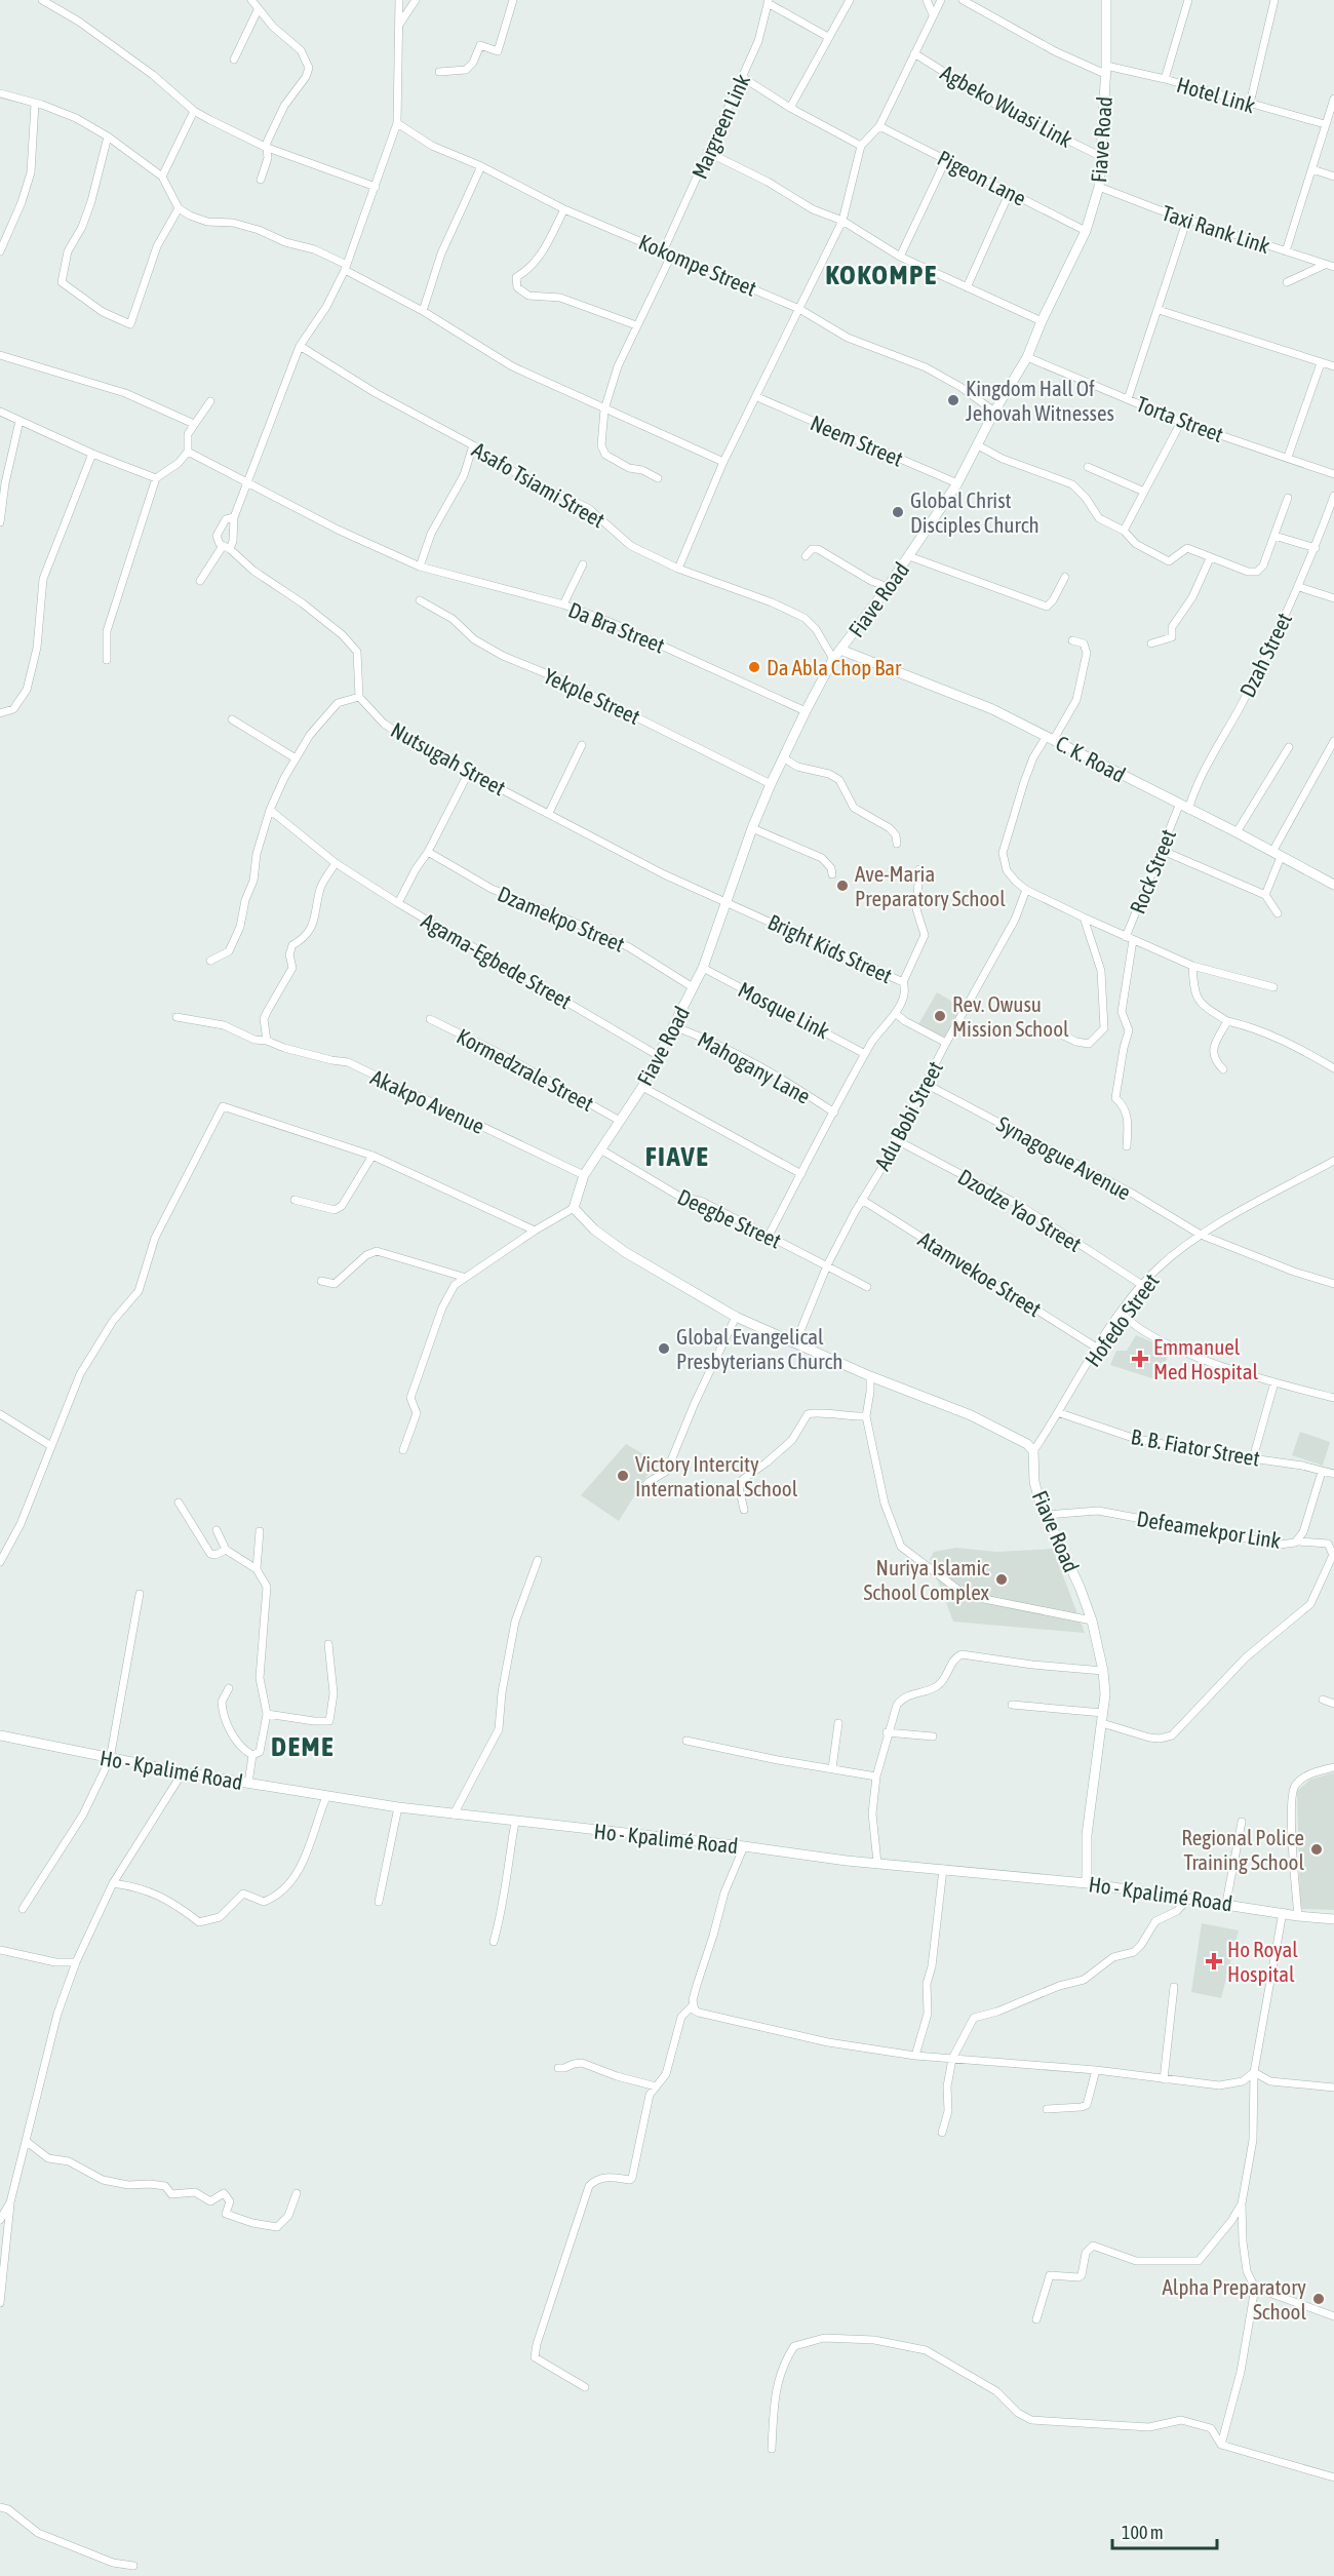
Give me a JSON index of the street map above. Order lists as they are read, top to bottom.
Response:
{
  "streets": {
    "street": [
      "Hotel Link",
      "Agbeko Wuasi Link",
      "Margreen Link",
      "Fiave Road",
      "Pigeon Lane",
      "Taxi Rank Link",
      "Kokompe Street",
      "Torta Street",
      "Neem Street",
      "Asafo Tsiami Street",
      "Da Bra Street",
      "Dzah Street",
      "Yekple Street",
      "Nutsugah Street",
      "C. K. Road",
      "Rock Street",
      "Dzamekpo Street",
      "Bright Kids Street",
      "Agama-Egbede Street",
      "Mosque Link",
      "Mahogany Lane",
      "Kormedzrale Street",
      "Akakpo Avenue",
      "Adu Bobi Street",
      "Synagogue Avenue",
      "Dzodze Yao Street",
      "Deegbe Street",
      "Atamvekoe Street",
      "Hofedo Street",
      "B. B. Fiator Street",
      "Defeamekpor Link",
      "Ho - Kpalimé Road"
    ]
  },
  "crossings": [
    ["Hotel Link", "Fiave Road"],
    ["Agbeko Wuasi Link", "Fiave Road"],
    ["Margreen Link", "Kokompe Street"],
    ["Fiave Road", "Pigeon Lane"],
    ["Fiave Road", "Taxi Rank Link"],
    ["Fiave Road", "Kokompe Street"],
    ["Fiave Road", "Torta Street"],
    ["Fiave Road", "Neem Street"],
    ["Fiave Road", "Asafo Tsiami Street"],
    ["Fiave Road", "Da Bra Street"],
    ["Fiave Road", "Yekple Street"],
    ["Fiave Road", "Nutsugah Street"],
    ["Fiave Road", "C. K. Road"],
    ["Fiave Road", "Dzamekpo Street"],
    ["Fiave Road", "Bright Kids Street"],
    ["Fiave Road", "Agama-Egbede Street"],
    ["Fiave Road", "Mosque Link"],
    ["Fiave Road", "Mahogany Lane"],
    ["Fiave Road", "Kormedzrale Street"],
    ["Fiave Road", "Akakpo Avenue"],
    ["Fiave Road", "Deegbe Street"],
    ["Fiave Road", "Hofedo Street"],
    ["Fiave Road", "Defeamekpor Link"],
    ["Fiave Road", "Ho - Kpalimé Road"],
    ["Dzah Street", "C. K. Road"],
    ["Dzah Street", "Rock Street"],
    ["Nutsugah Street", "Bright Kids Street"],
    ["C. K. Road", "Rock Street"],
    ["Adu Bobi Street", "Synagogue Avenue"],
    ["Adu Bobi Street", "Dzodze Yao Street"],
    ["Adu Bobi Street", "Deegbe Street"],
    ["Adu Bobi Street", "Atamvekoe Street"],
    ["Synagogue Avenue", "Hofedo Street"],
    ["Dzodze Yao Street", "Hofedo Street"],
    ["Atamvekoe Street", "Hofedo Street"],
    ["Hofedo Street", "B. B. Fiator Street"],
    ["B. B. Fiator Street", "Defeamekpor Link"]
  ],
  "districts": ["KOKOMPE", "FIAVE", "DEME"],
  "places": {
    "other": [
      "Kingdom Hall Of Jehovah Witnesses",
      "Global Christ Disciples Church",
      "Da Abla Chop Bar",
      "Ave-Maria Preparatory School",
      "Rev. Owusu Mission School",
      "Global Evangelical Presbyterians Church",
      "Victory Intercity International School",
      "Nuriya Islamic School Complex",
      "Regional Police Training School",
      "Alpha Preparatory School"
    ],
    "health": ["Emmanuel Med Hospital", "Ho Royal Hospital"]
  },
  "scale_bar": "100 m"
}
